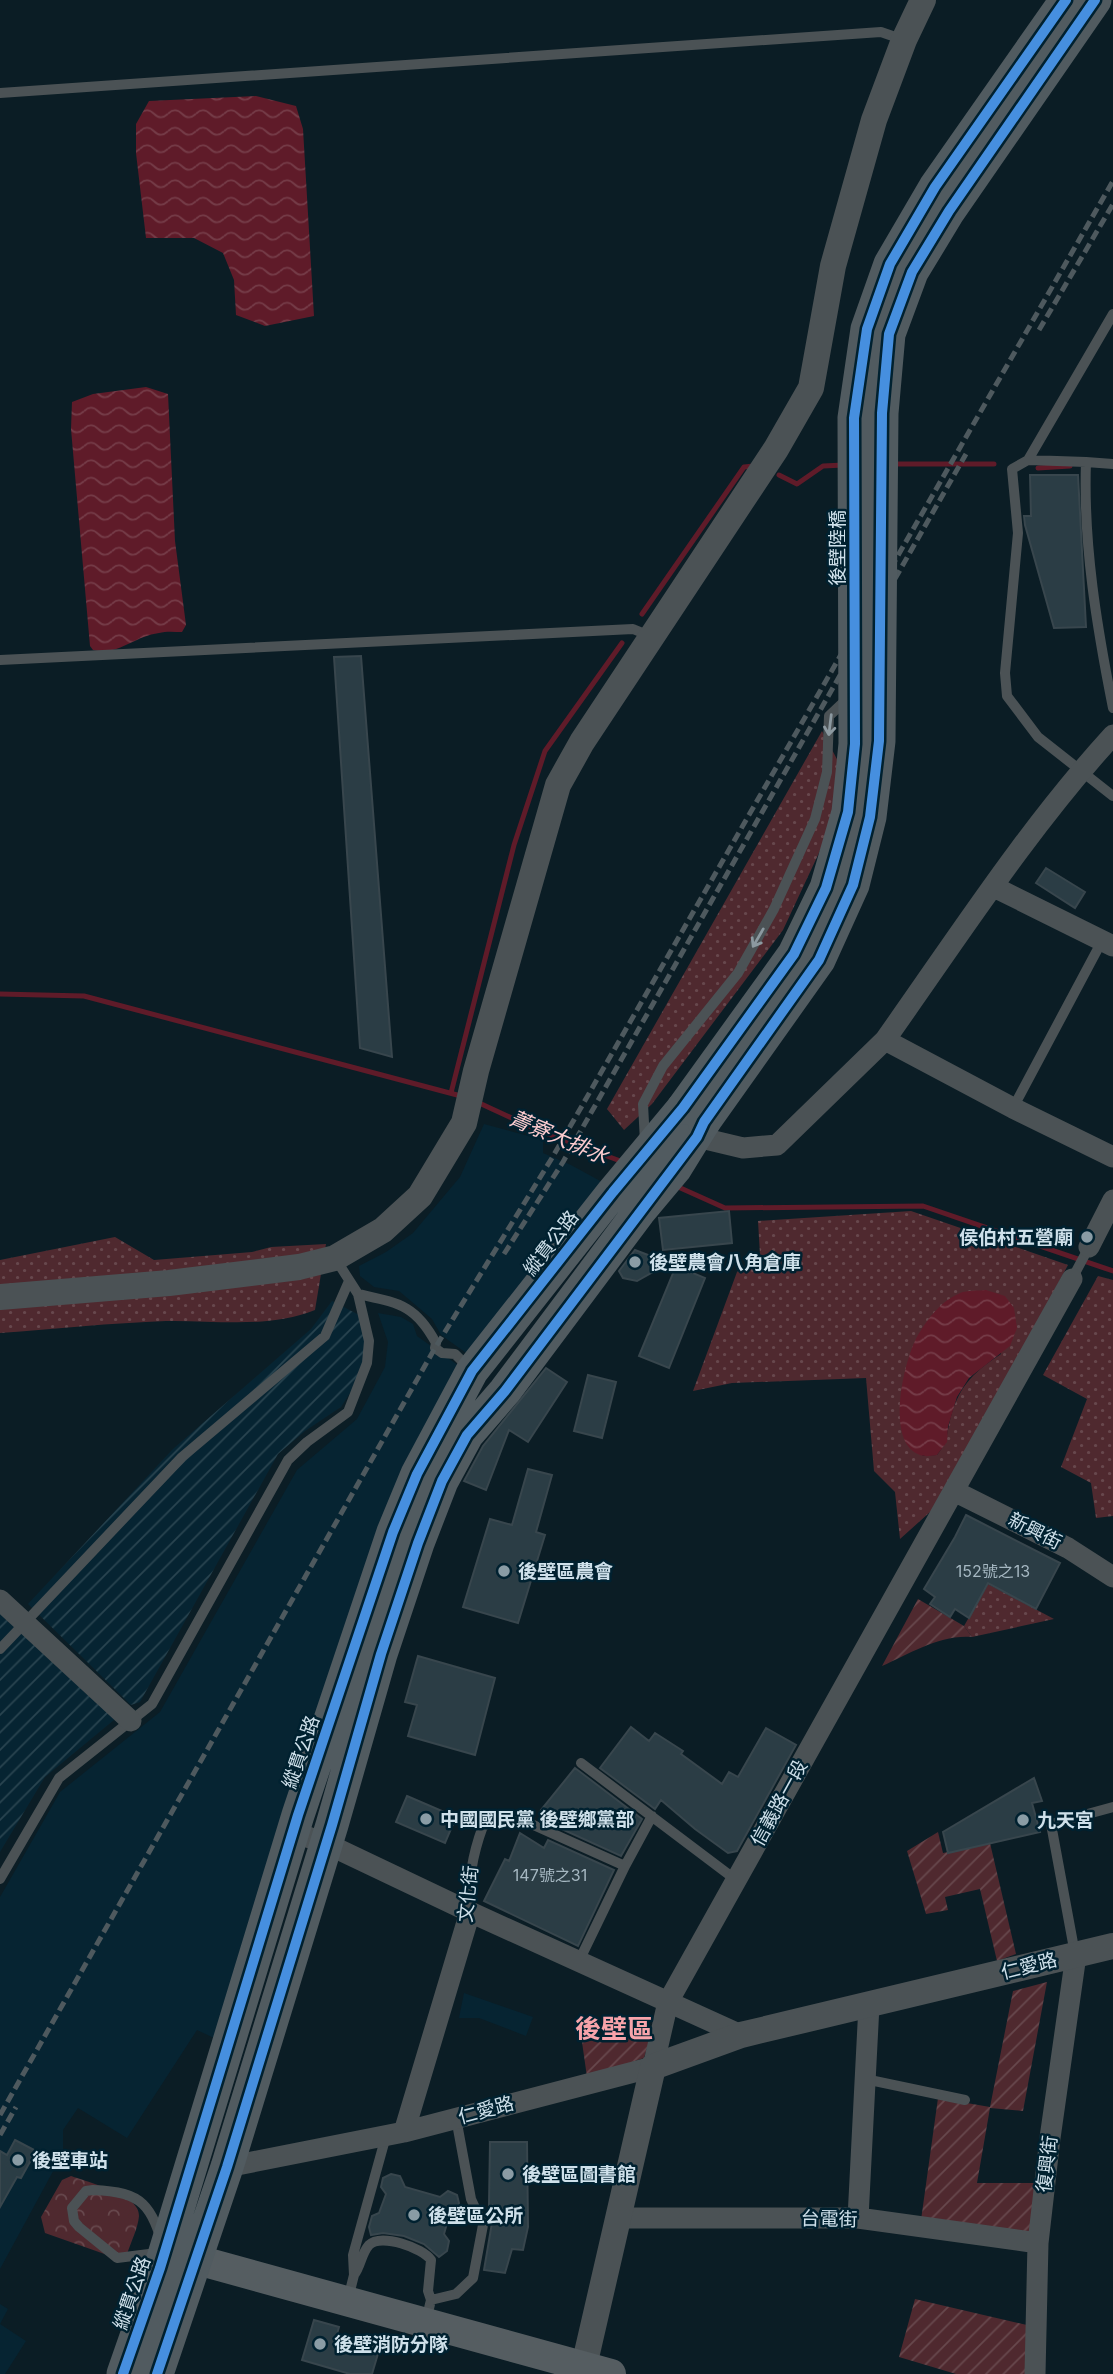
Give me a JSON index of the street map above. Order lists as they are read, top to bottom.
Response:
{
  "streets": {
    "main road": ["後壁陸橋", "縱貫公路"],
    "street": [
      "新興街",
      "信義路一段",
      "文化街",
      "仁愛路",
      "復興街",
      "台電街"
    ]
  },
  "crossings": [
    ["後壁陸橋", "縱貫公路"],
    ["縱貫公路", "仁愛路"],
    ["新興街", "信義路一段"],
    ["信義路一段", "仁愛路"],
    ["信義路一段", "台電街"],
    ["文化街", "仁愛路"],
    ["仁愛路", "復興街"],
    ["復興街", "台電街"]
  ],
  "districts": ["後壁區"],
  "water": ["菁寮大排水"],
  "places": [
    "侯伯村五營廟",
    "後壁農會八角倉庫",
    "後壁區農會",
    "中國國民黨 後壁鄉黨部",
    "九天宮",
    "後壁車站",
    "後壁區圖書館",
    "後壁區公所",
    "後壁消防分隊"
  ],
  "house_numbers": ["152號之13", "147號之31"]
}
